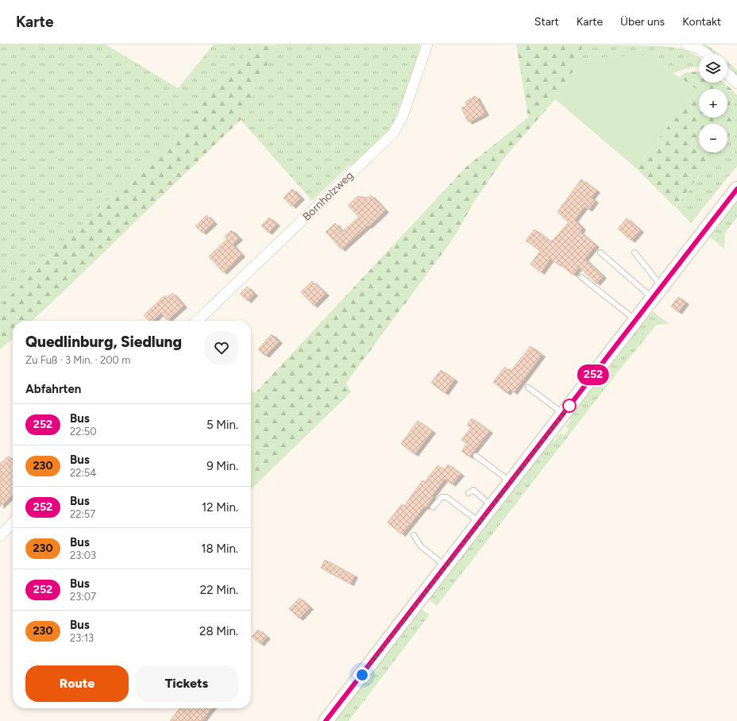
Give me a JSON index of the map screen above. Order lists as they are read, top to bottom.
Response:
{
  "streets": {
    "street": ["Bornholzweg"]
  },
  "lines": ["bus line 252"],
  "page": {
    "header": "Karte",
    "nav": [
      "Start",
      "Karte",
      "Über uns",
      "Kontakt"
    ],
    "on_map": "252",
    "map_buttons": ["+", "−"],
    "heading": [
      ["Quedlinburg, Siedlung", "Zu Fuß · 3 Min. · 200 m"],
      "Abfahrten"
    ],
    "list": [
      {
        "mark": "252",
        "name": "Bus",
        "note": "22:50",
        "value": "5 Min."
      },
      {
        "mark": "230",
        "name": "Bus",
        "note": "22:54",
        "value": "9 Min."
      },
      {
        "mark": "252",
        "name": "Bus",
        "note": "22:57",
        "value": "12 Min."
      },
      {
        "mark": "230",
        "name": "Bus",
        "note": "23:03",
        "value": "18 Min."
      },
      {
        "mark": "252",
        "name": "Bus",
        "note": "23:07",
        "value": "22 Min."
      },
      {
        "mark": "230",
        "name": "Bus",
        "note": "23:13",
        "value": "28 Min."
      }
    ],
    "buttons": ["Route", "Tickets"]
  }
}
